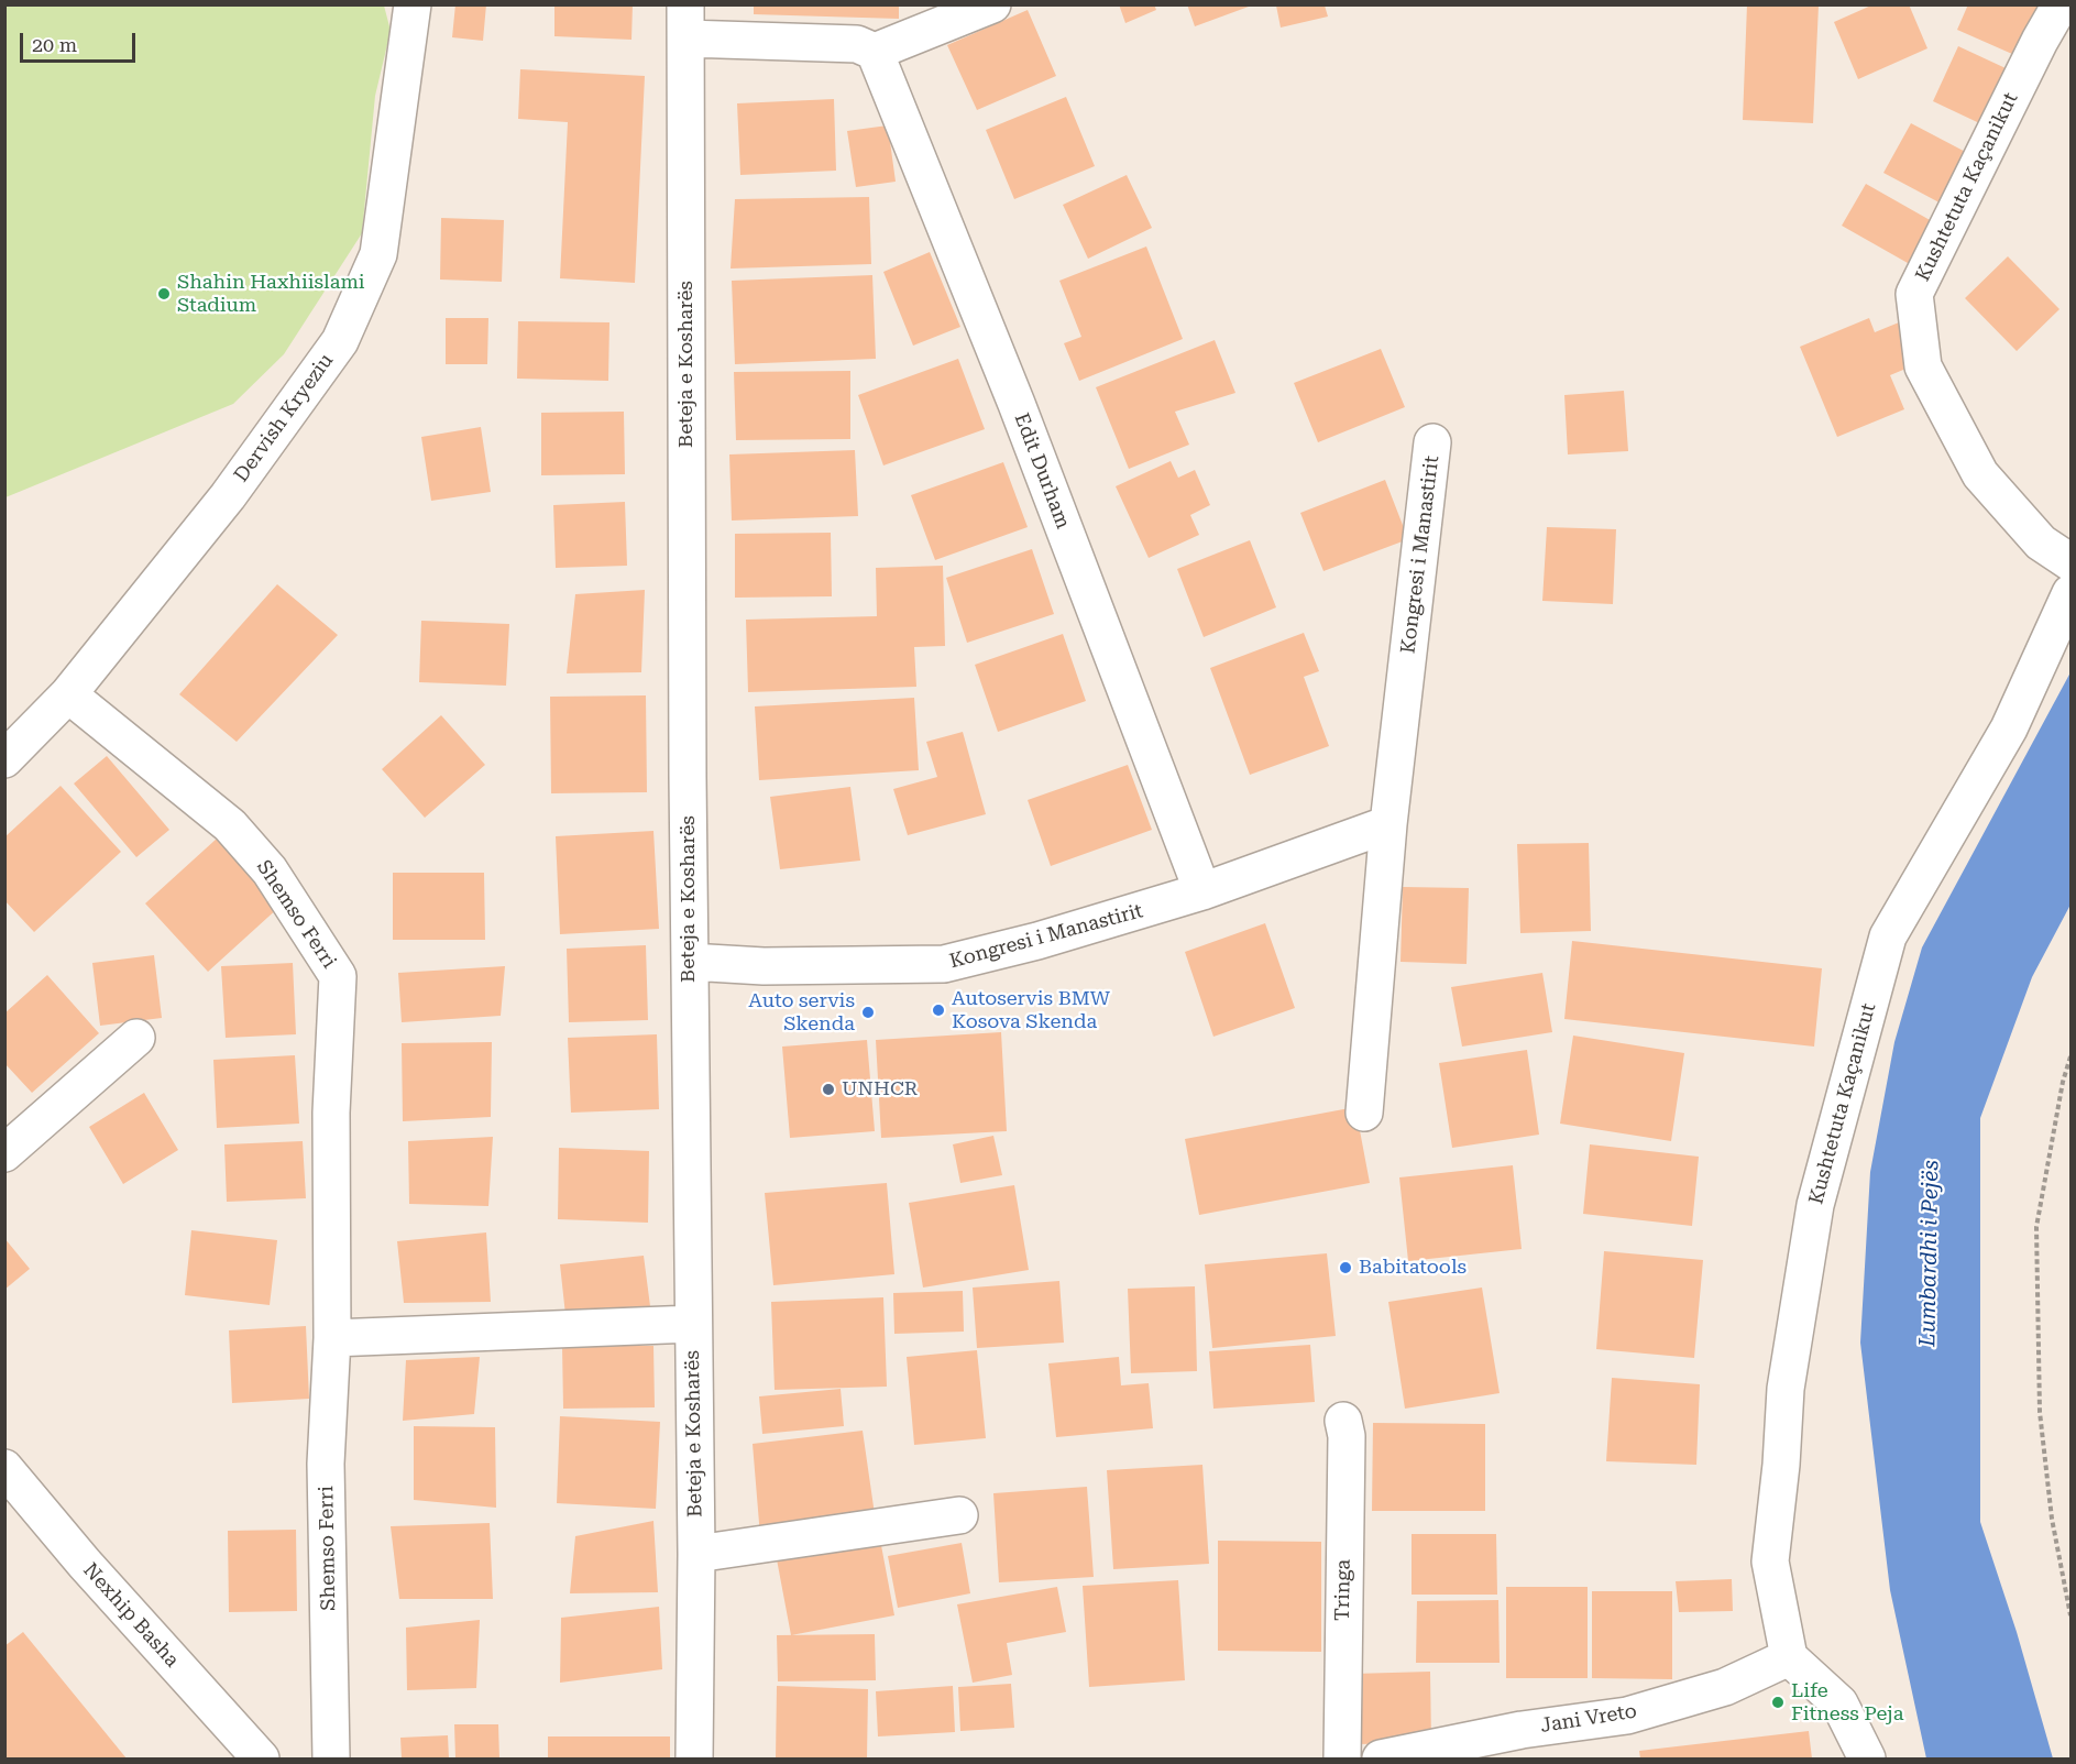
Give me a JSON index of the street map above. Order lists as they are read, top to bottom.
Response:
{
  "streets": {
    "street": [
      "Kushtetuta Kaçanikut",
      "Beteja e Kosharës",
      "Dervish Kryeziu",
      "Edit Durham",
      "Kongresi i Manastirit",
      "Shemso Ferri",
      "Tringa",
      "Nexhip Basha",
      "Jani Vreto"
    ]
  },
  "crossings": [
    ["Kushtetuta Kaçanikut", "Jani Vreto"],
    ["Beteja e Kosharës", "Kongresi i Manastirit"],
    ["Dervish Kryeziu", "Shemso Ferri"],
    ["Edit Durham", "Kongresi i Manastirit"]
  ],
  "water": ["Lumbardhi i Pejës"],
  "places": [
    "Shahin Haxhiislami Stadium",
    "Autoservis BMW Kosova Skenda",
    "Auto servis Skenda",
    "UNHCR",
    "Babitatools",
    "Life Fitness Peja"
  ],
  "scale_bar": "20 m"
}
